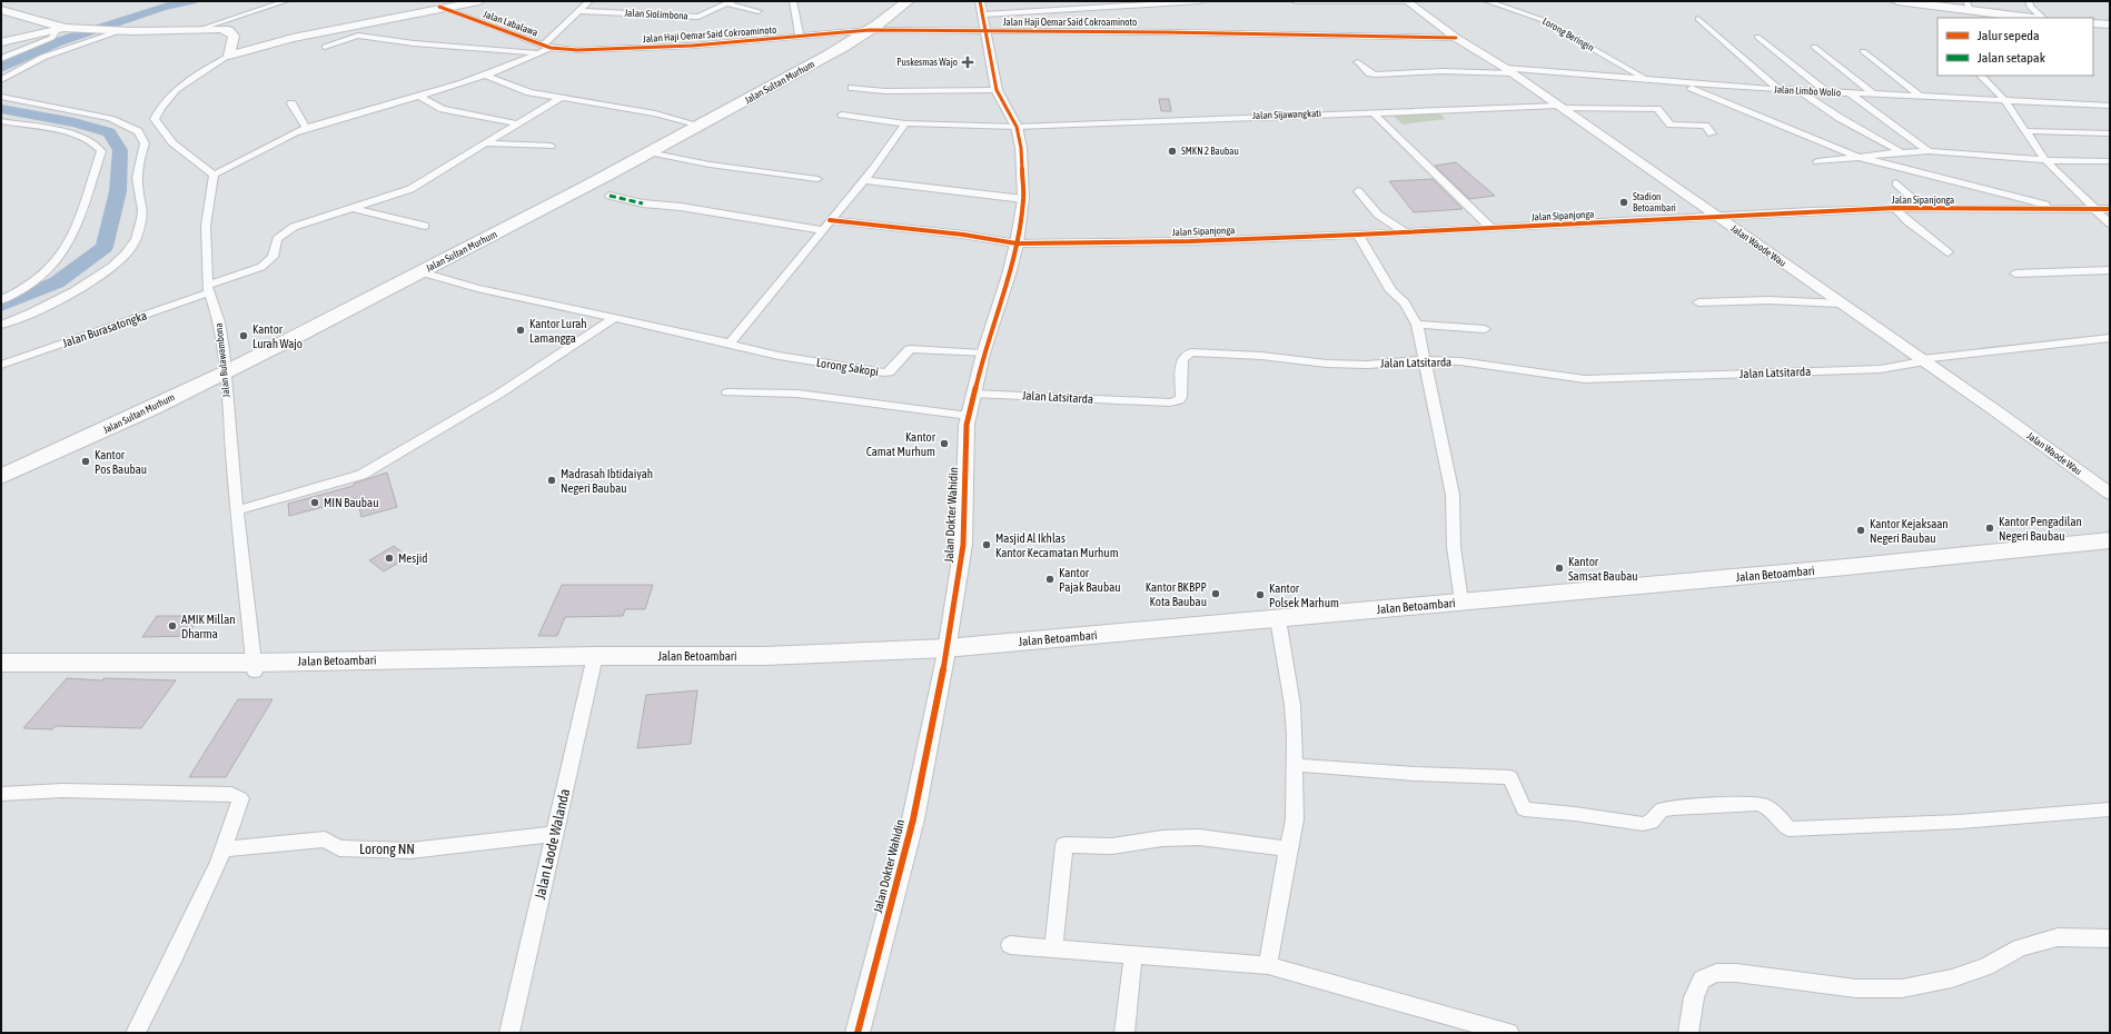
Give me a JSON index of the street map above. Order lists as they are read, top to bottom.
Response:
{
  "streets": {
    "highway": ["Jalan Sultan Murhum"],
    "main road": ["Jalan Betoambari"],
    "street": [
      "Jalan Siolimbona",
      "Jalan Haji Oemar Said Cokroaminoto",
      "Jalan Labalawa",
      "Lorong Beringin",
      "Jalan Limbo Wolio",
      "Jalan Sijawangkati",
      "Jalan Sipanjonga",
      "Jalan Waode Wau",
      "Jalan Burasatongka",
      "Jalan Bulawambona",
      "Jalan Latsitarda",
      "Lorong Sakopi",
      "Jalan Dokter Wahidin",
      "Jalan Laode Walanda",
      "Lorong NN"
    ]
  },
  "crossings": [
    ["Jalan Haji Oemar Said Cokroaminoto", "Jalan Labalawa"],
    ["Jalan Haji Oemar Said Cokroaminoto", "Jalan Sultan Murhum"],
    ["Jalan Haji Oemar Said Cokroaminoto", "Jalan Waode Wau"],
    ["Jalan Haji Oemar Said Cokroaminoto", "Jalan Dokter Wahidin"],
    ["Jalan Labalawa", "Jalan Bulawambona"],
    ["Lorong Beringin", "Jalan Limbo Wolio"],
    ["Jalan Sultan Murhum", "Jalan Bulawambona"],
    ["Jalan Limbo Wolio", "Jalan Waode Wau"],
    ["Jalan Sijawangkati", "Jalan Waode Wau"],
    ["Jalan Sijawangkati", "Jalan Dokter Wahidin"],
    ["Jalan Sipanjonga", "Jalan Waode Wau"],
    ["Jalan Sipanjonga", "Jalan Dokter Wahidin"],
    ["Jalan Waode Wau", "Jalan Latsitarda"],
    ["Jalan Burasatongka", "Jalan Bulawambona"],
    ["Jalan Bulawambona", "Jalan Betoambari"],
    ["Jalan Latsitarda", "Jalan Dokter Wahidin"],
    ["Lorong Sakopi", "Jalan Dokter Wahidin"],
    ["Jalan Dokter Wahidin", "Jalan Betoambari"],
    ["Jalan Betoambari", "Jalan Laode Walanda"],
    ["Jalan Laode Walanda", "Lorong NN"]
  ],
  "places": {
    "health": ["Puskesmas Wajo"],
    "other": [
      "SMKN 2 Baubau",
      "Stadion Betoambari",
      "Kantor Lurah Lamangga",
      "Kantor Lurah Wajo",
      "Kantor Camat Murhum",
      "Kantor Pos Baubau",
      "Madrasah Ibtidaiyah Negeri Baubau",
      "MIN Baubau",
      "Kantor Pengadilan Negeri Baubau",
      "Kantor Kejaksaan Negeri Baubau",
      "Masjid Al Ikhlas Kantor Kecamatan Murhum",
      "Mesjid",
      "Kantor Samsat Baubau",
      "Kantor Pajak Baubau",
      "Kantor BKBPP Kota Baubau",
      "Kantor Polsek Marhum",
      "AMIK Millan Dharma"
    ]
  },
  "legend": ["Jalur sepeda", "Jalan setapak"]
}
